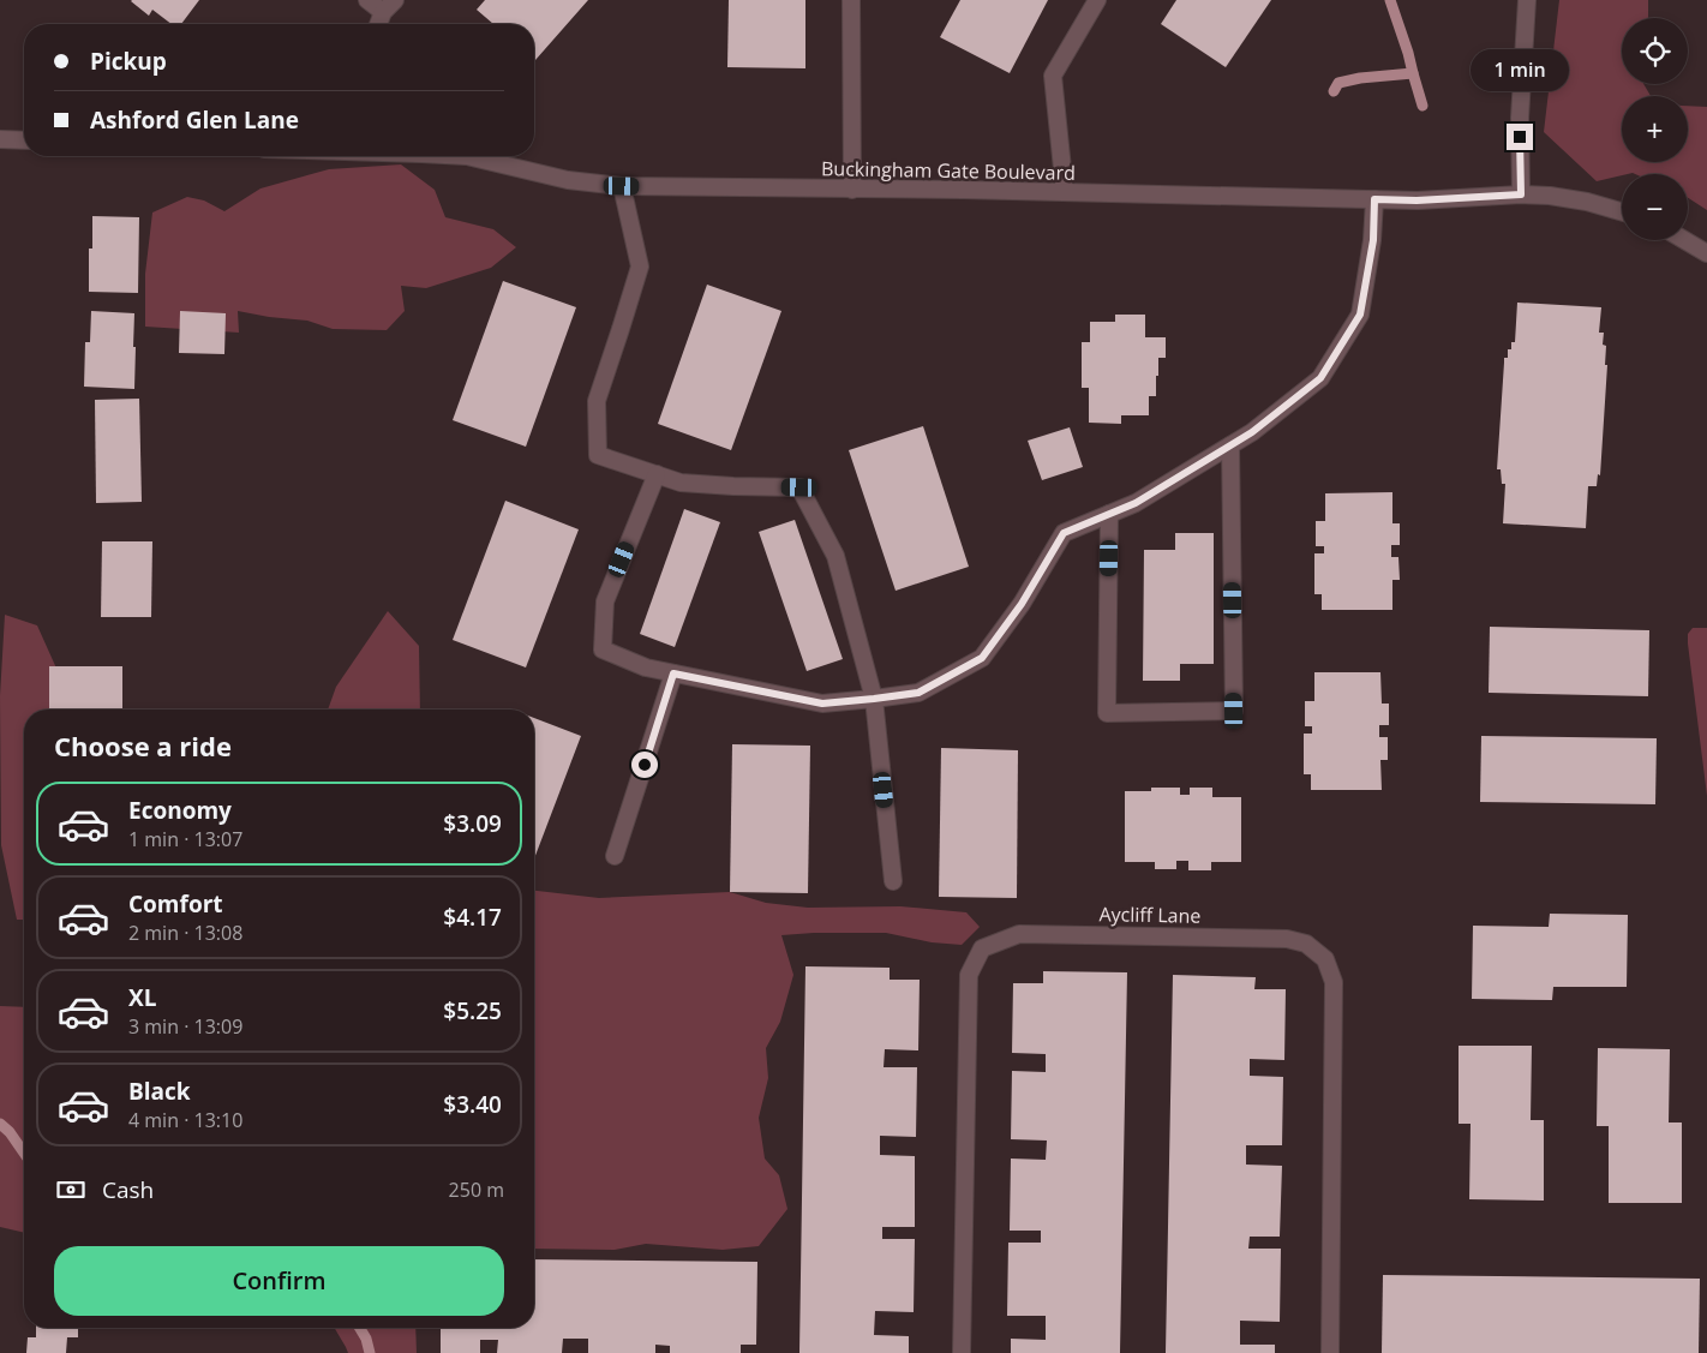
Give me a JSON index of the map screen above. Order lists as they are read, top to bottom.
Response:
{
  "streets": {
    "street": ["Buckingham Gate Boulevard", "Aycliff Lane"]
  },
  "page": {
    "map_buttons": ["+", "−"],
    "banner": ["Pickup", "Ashford Glen Lane"],
    "bubble": "1 min",
    "heading": "Choose a ride",
    "list": [
      {
        "name": "Economy",
        "note": "1 min · 13:07",
        "value": "$3.09"
      },
      {
        "name": "Comfort",
        "note": "2 min · 13:08",
        "value": "$4.17"
      },
      {
        "name": "XL",
        "note": "3 min · 13:09",
        "value": "$5.25"
      },
      {
        "name": "Black",
        "note": "4 min · 13:10",
        "value": "$3.40"
      }
    ],
    "pay": ["Cash", "250 m"],
    "buttons": "Confirm"
  }
}
